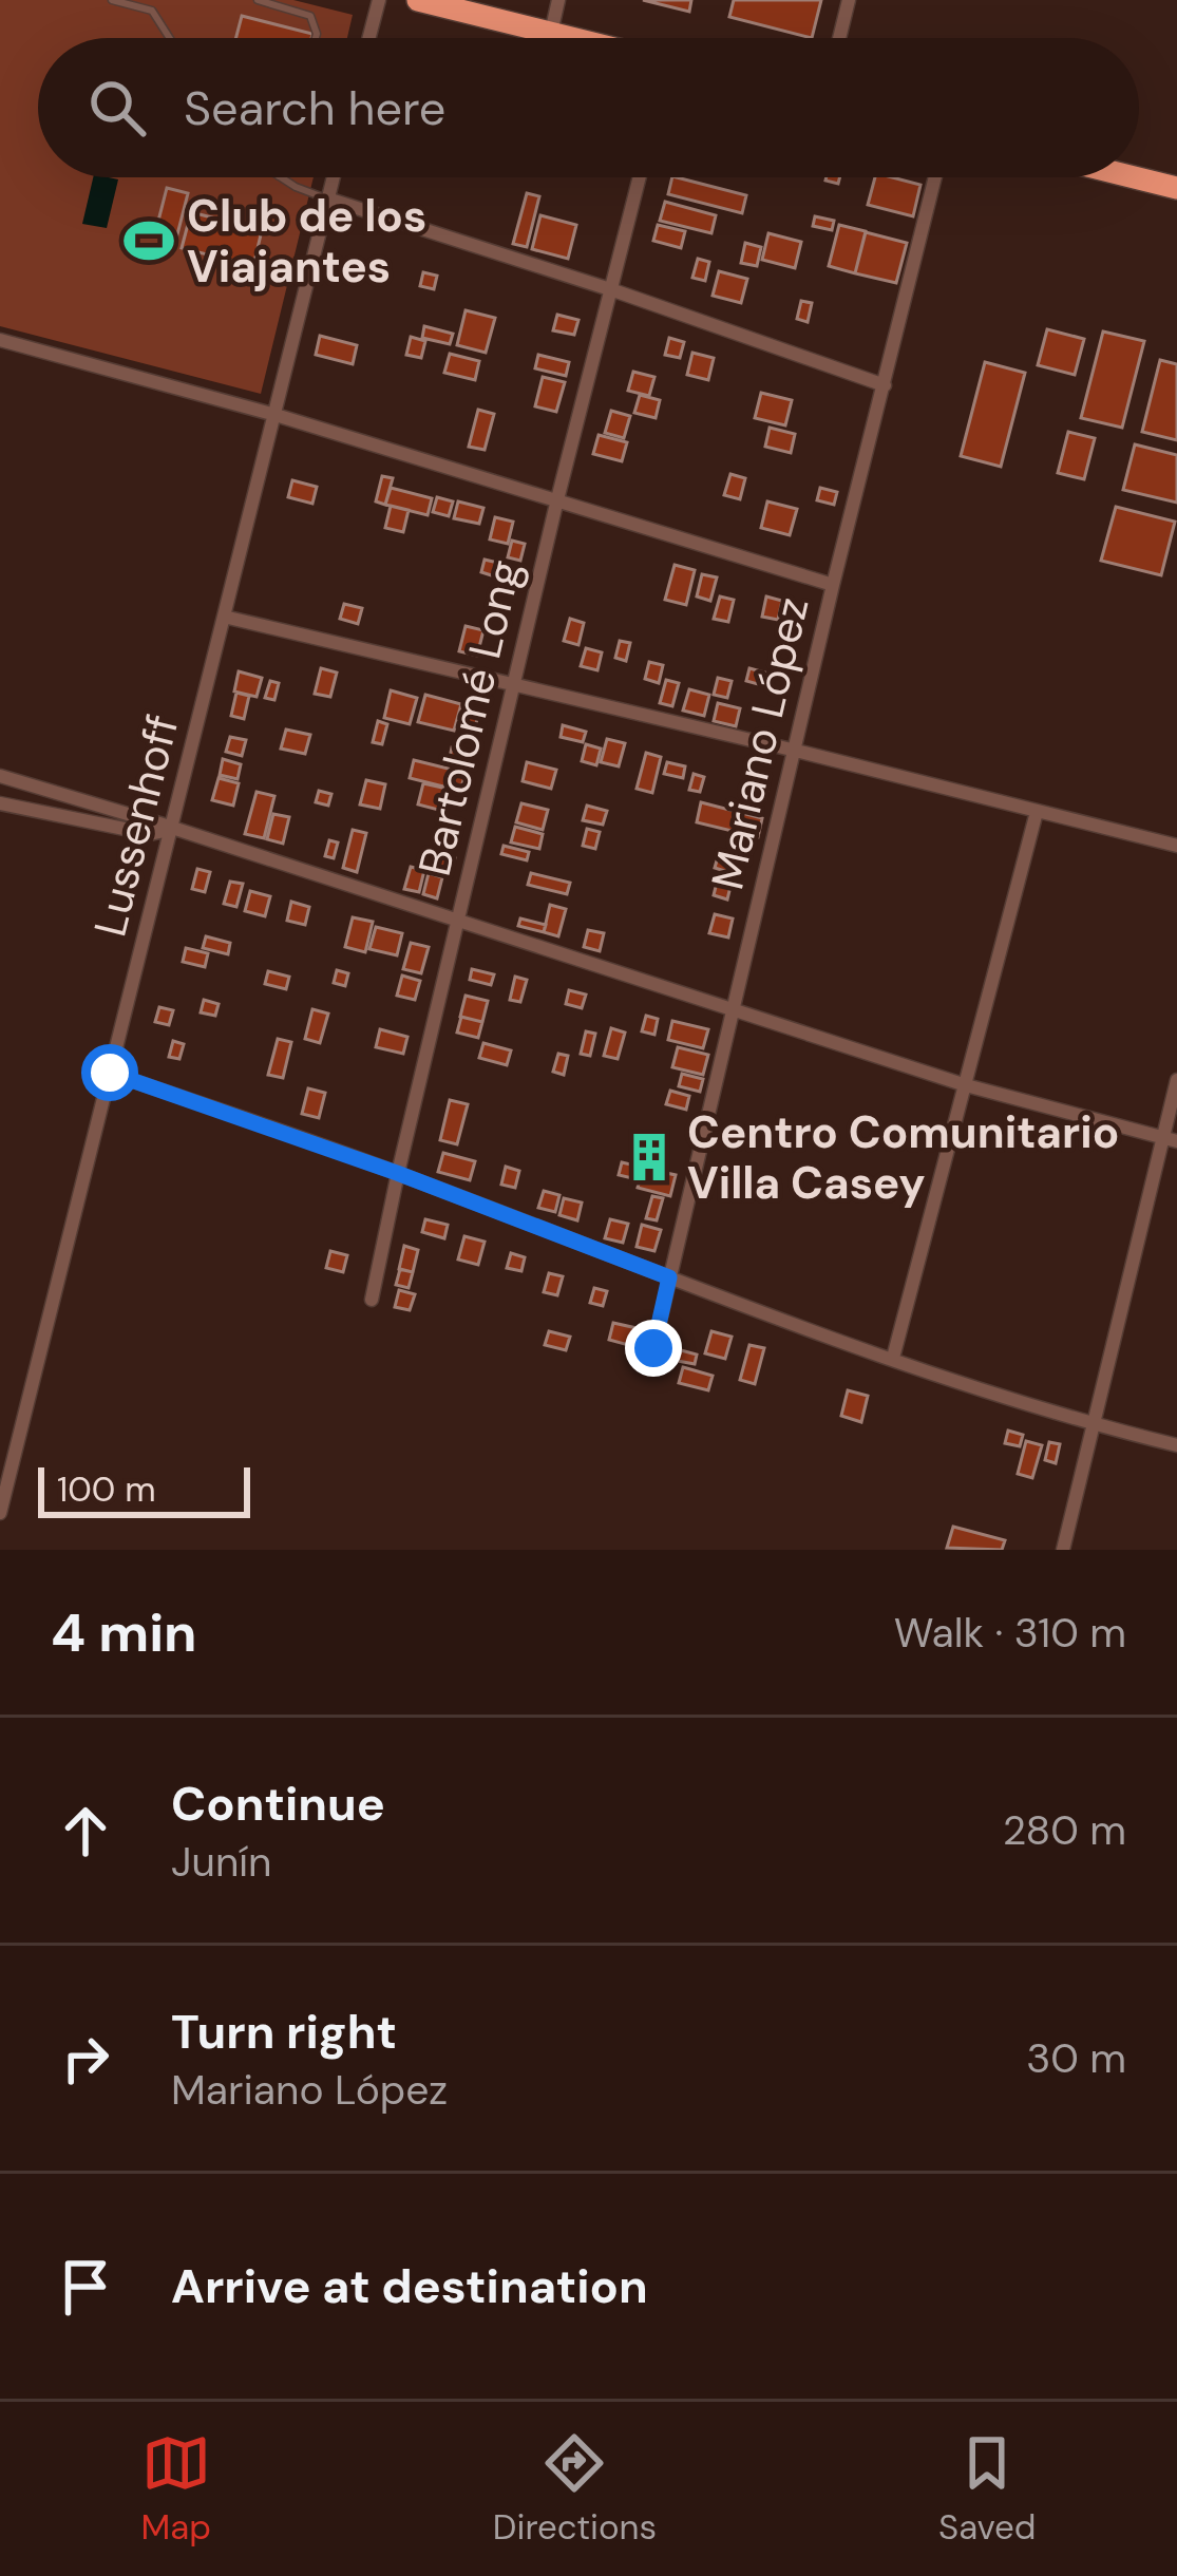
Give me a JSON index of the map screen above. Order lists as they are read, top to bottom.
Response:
{
  "streets": {
    "street": ["Bartolomé Long", "Mariano López", "Lussenhoff"]
  },
  "places": {
    "sports": ["Club de los Viajantes"],
    "building": ["Centro Comunitario Villa Casey"]
  },
  "scale_bar": "100 m",
  "page": {
    "search": "Search here",
    "scale": "100 m",
    "heading": ["4 min", "Walk · 310 m"],
    "list": [
      ["Continue", "Junín", "280 m"],
      ["Turn right", "Mariano López", "30 m"],
      "Arrive at destination"
    ],
    "nav": ["Map", "Directions", "Saved"]
  }
}
